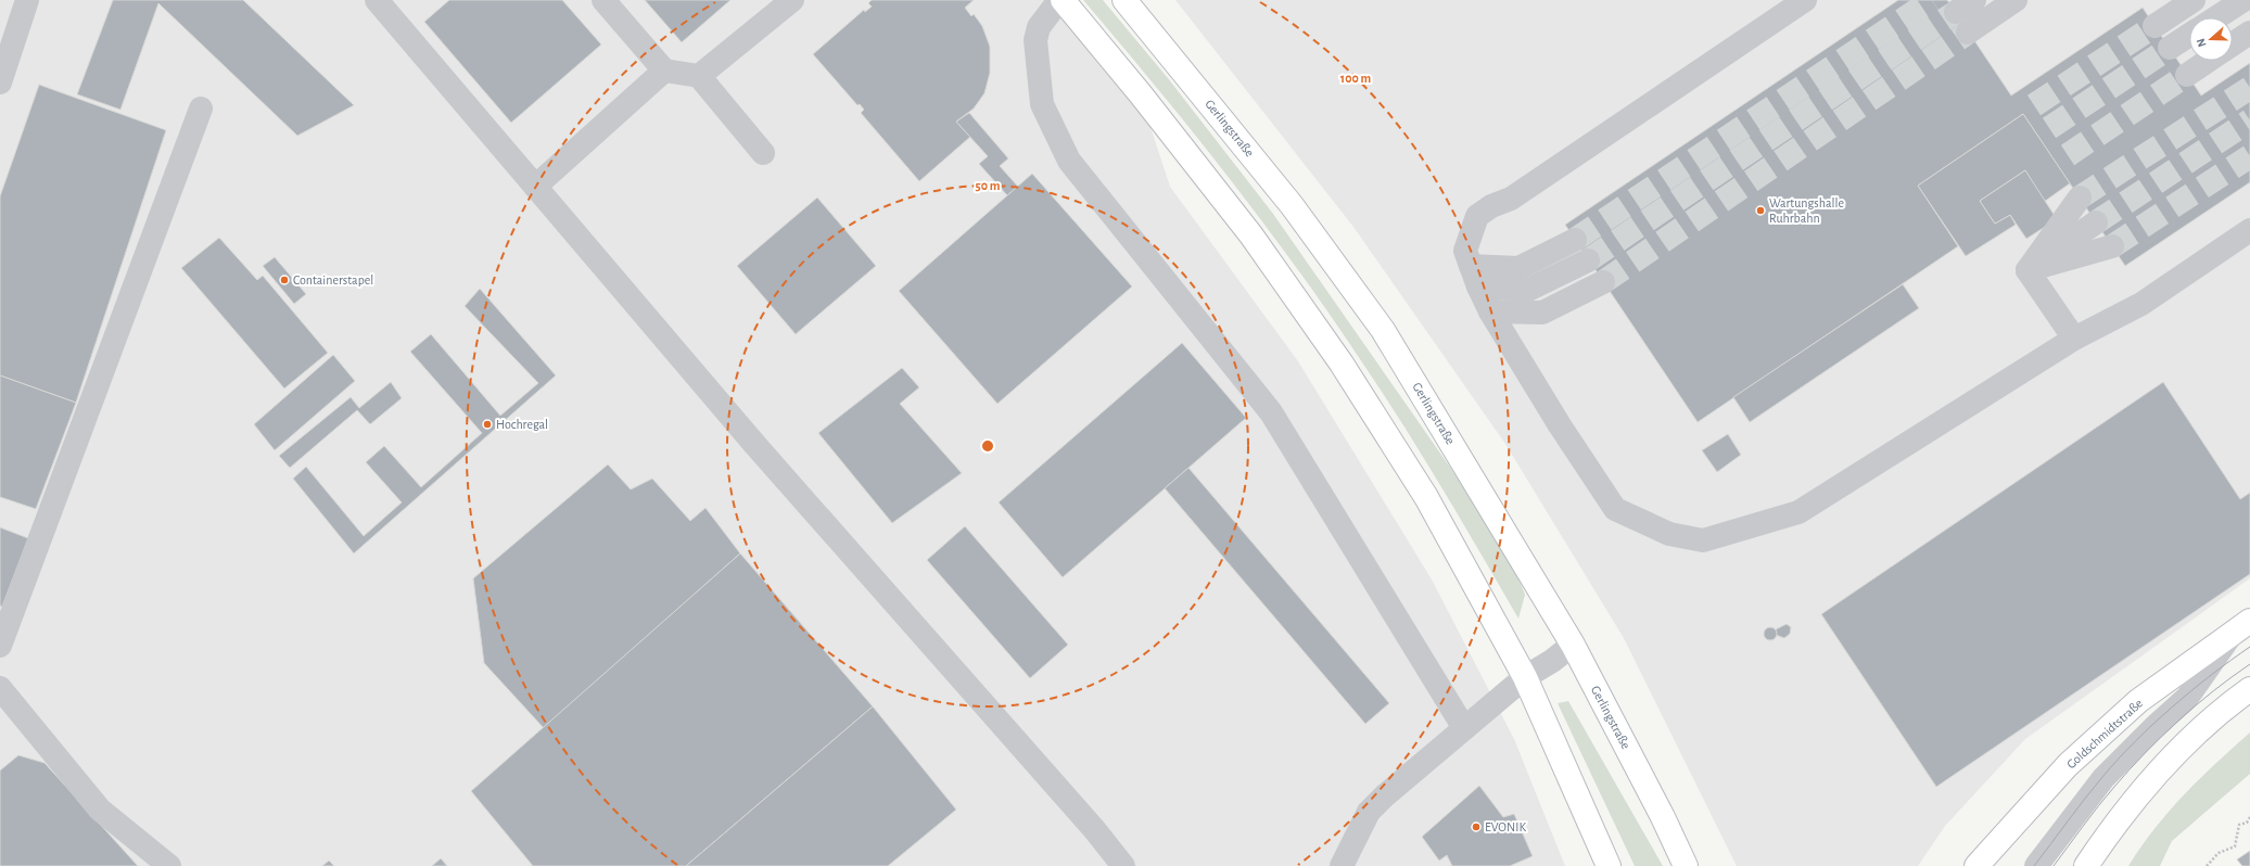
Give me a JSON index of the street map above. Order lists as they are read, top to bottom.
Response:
{
  "streets": {
    "main road": ["Gerlingstraße", "Goldschmidtstraße"]
  },
  "places": [
    "Wartungshalle Ruhrbahn",
    "Containerstapel",
    "Hochregal",
    "EVONIK"
  ],
  "north": "left",
  "rings": ["100 m", "50 m"]
}
